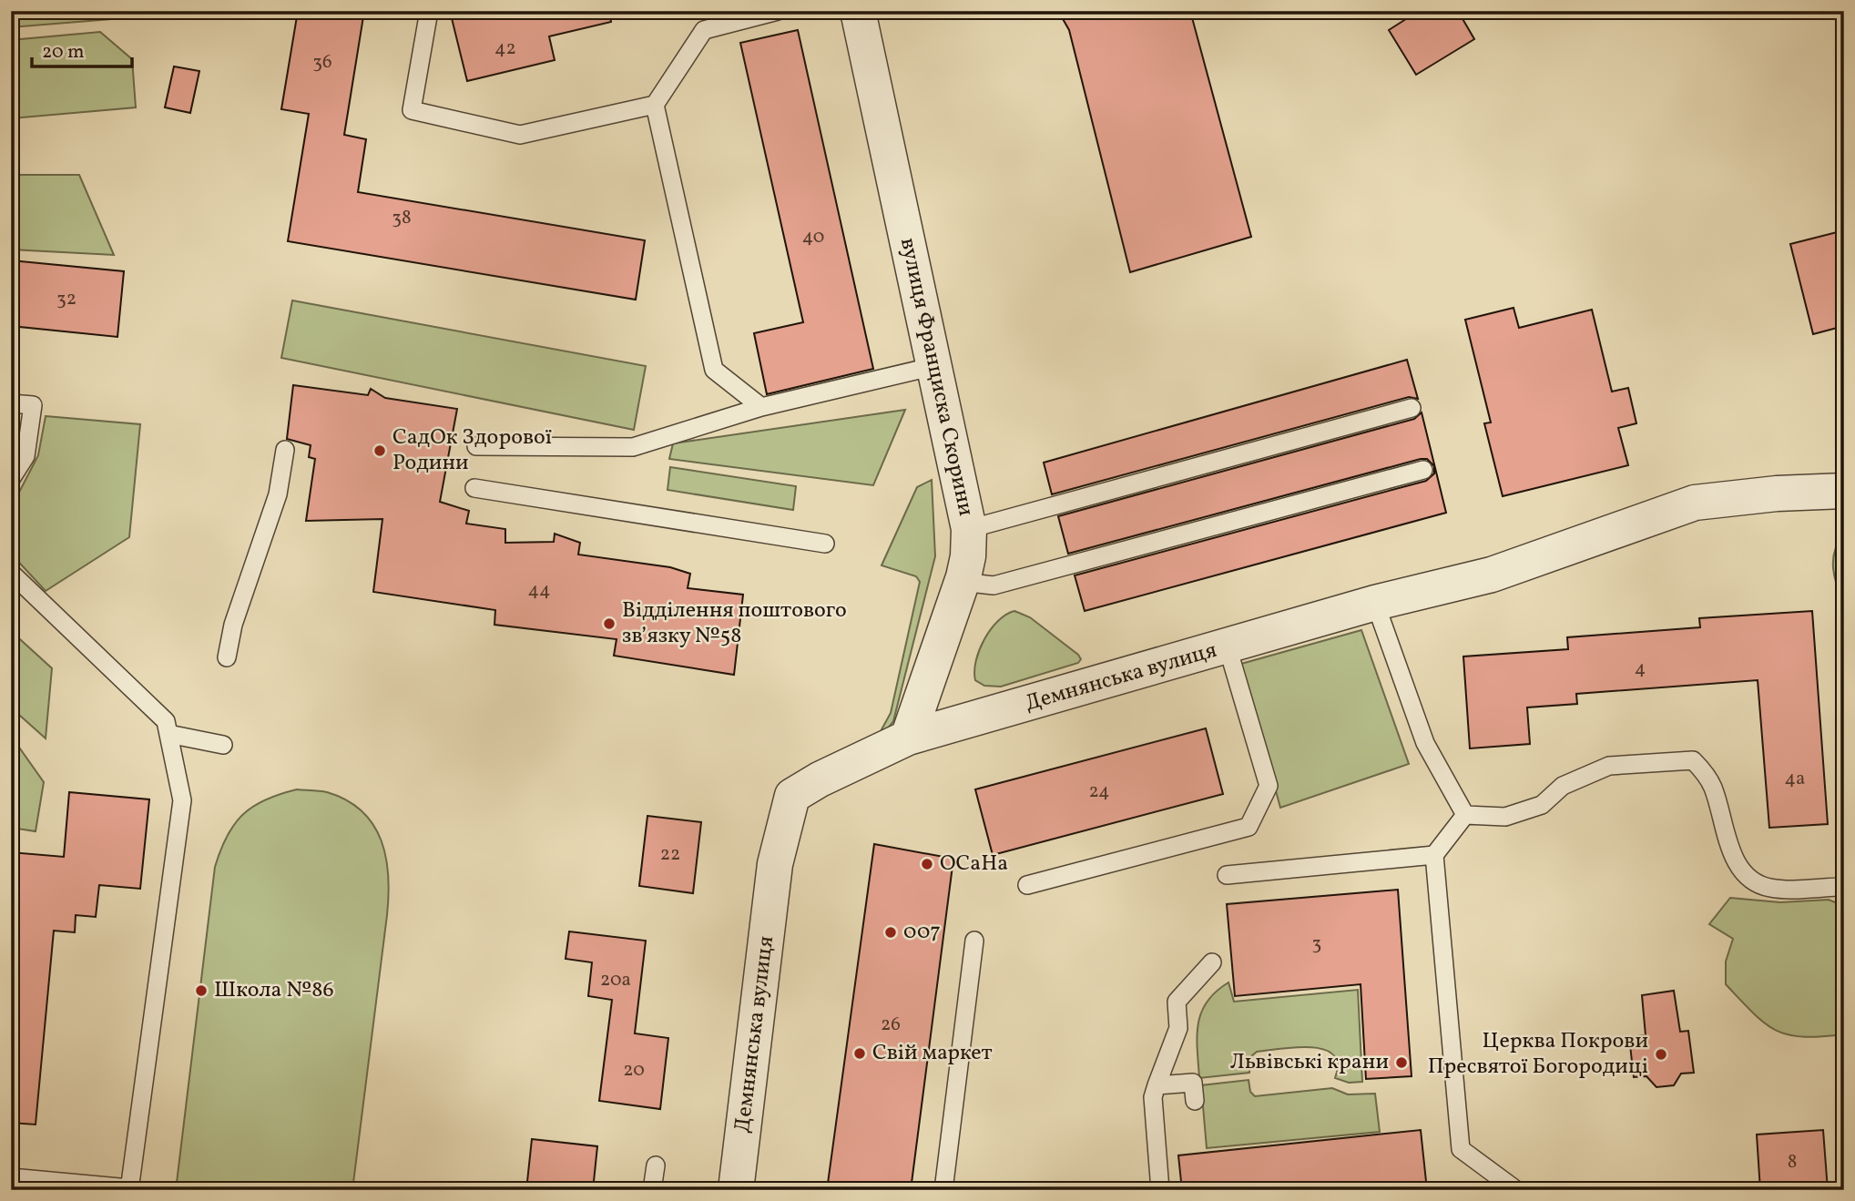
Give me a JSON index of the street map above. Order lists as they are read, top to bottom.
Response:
{
  "streets": {
    "street": ["вулиця Франциска Скорини", "Демнянська вулиця"]
  },
  "crossings": [
    ["вулиця Франциска Скорини", "Демнянська вулиця"]
  ],
  "places": [
    "СадОк Здорової Родини",
    "Відділення поштового зв’язку №58",
    "ОСаНа",
    "007",
    "Школа №86",
    "Свій маркет",
    "Церква Покрови Пресвятої Богородиці",
    "Львівські крани"
  ],
  "house_numbers": [
    "42",
    "36",
    "38",
    "40",
    "32",
    "44",
    "4",
    "4а",
    "24",
    "22",
    "3",
    "20а",
    "26",
    "20",
    "8"
  ],
  "scale_bar": "20 m"
}
